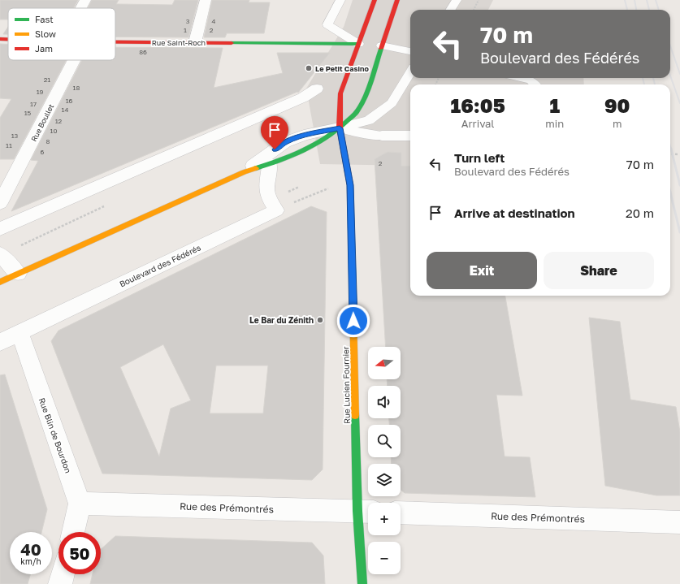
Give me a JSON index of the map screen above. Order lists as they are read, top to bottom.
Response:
{
  "streets": {
    "main road": ["Rue Saint-Roch", "Rue Lucien Fournier"],
    "street": [
      "Rue Boullet",
      "Boulevard des Fédérés",
      "Rue Blin de Bourdon",
      "Rue des Prémontrés"
    ]
  },
  "crossings": [
    ["Rue Saint-Roch", "Rue Lucien Fournier"],
    ["Boulevard des Fédérés", "Rue Blin de Bourdon"],
    ["Rue Lucien Fournier", "Rue des Prémontrés"],
    ["Rue Blin de Bourdon", "Rue des Prémontrés"]
  ],
  "places": ["Le Petit Casino", "Le Bar du Zénith"],
  "house_numbers": [
    "3",
    "4",
    "1",
    "2",
    "86",
    "21",
    "18",
    "19",
    "16",
    "17",
    "14",
    "15",
    "12",
    "10",
    "13",
    "8",
    "11",
    "6",
    "2"
  ],
  "legend": ["Fast", "Slow", "Jam"],
  "north": "left",
  "page": {
    "turn": ["70 m", "Boulevard des Fédérés"],
    "eta": [
      "16:05",
      "Arrival",
      "1",
      "min",
      "90",
      "m"
    ],
    "list": [
      {
        "name": "Turn left",
        "note": "Boulevard des Fédérés",
        "value": "70 m"
      },
      {
        "name": "Arrive at destination",
        "value": "20 m"
      }
    ],
    "buttons": ["Exit", "Share"],
    "map_buttons": ["+", "−"],
    "speed": "40 km/h",
    "limit": "50"
  }
}
